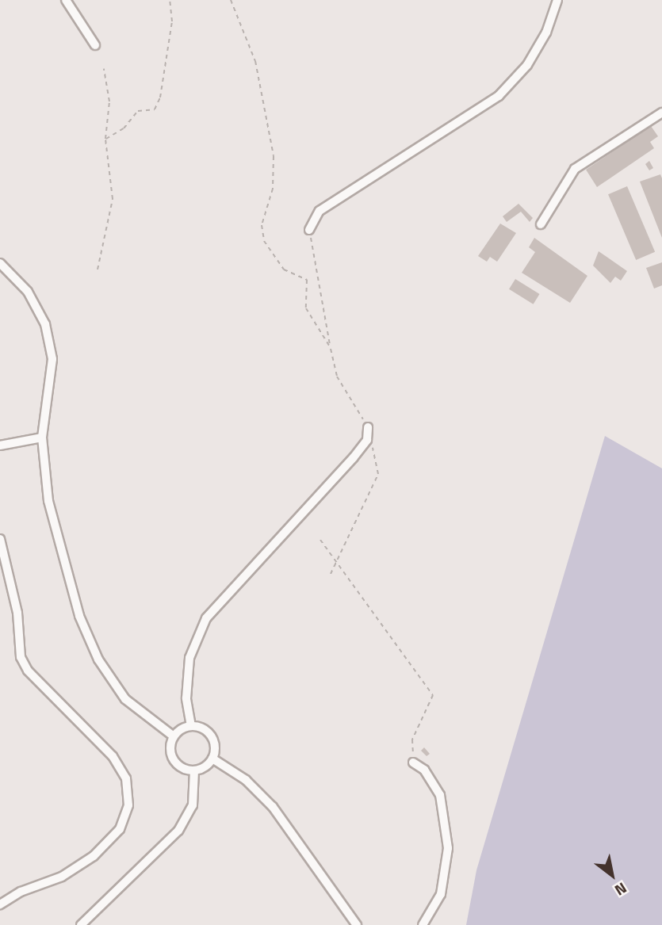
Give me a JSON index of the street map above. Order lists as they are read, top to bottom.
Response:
{
  "north": "bottom right"
}
